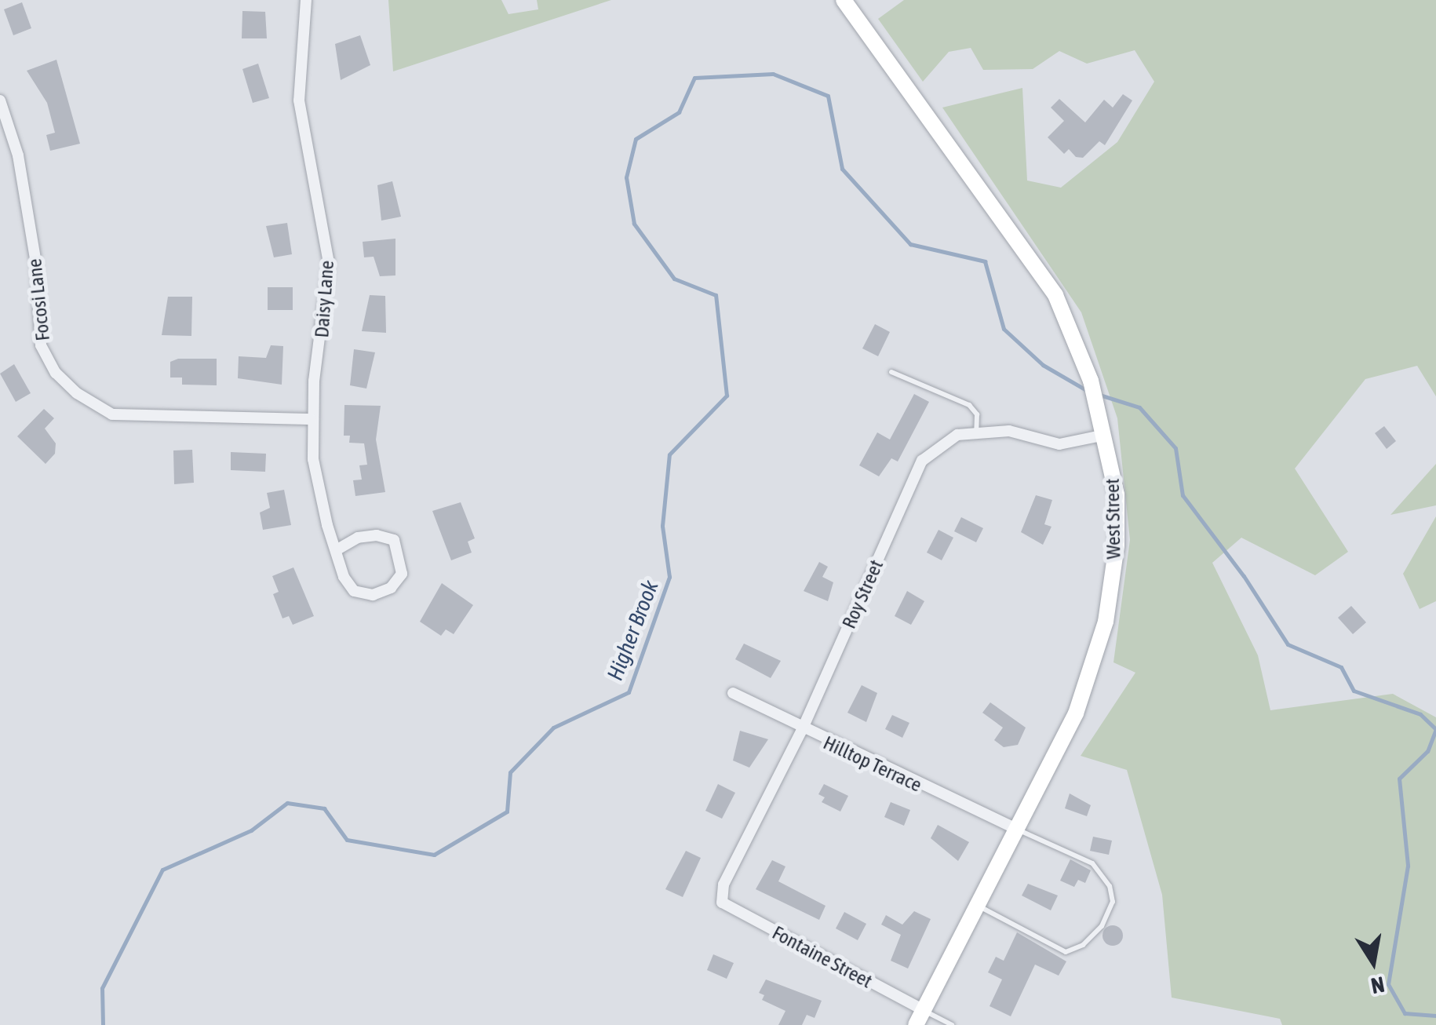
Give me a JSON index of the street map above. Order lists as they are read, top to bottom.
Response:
{
  "streets": {
    "main road": ["West Street"],
    "street": [
      "Daisy Lane",
      "Focosi Lane",
      "Roy Street",
      "Hilltop Terrace",
      "Fontaine Street"
    ]
  },
  "crossings": [
    ["Daisy Lane", "Focosi Lane"],
    ["West Street", "Roy Street"],
    ["West Street", "Hilltop Terrace"],
    ["West Street", "Fontaine Street"],
    ["Roy Street", "Hilltop Terrace"],
    ["Roy Street", "Fontaine Street"]
  ],
  "water": ["Higher Brook"],
  "north": "bottom"
}
